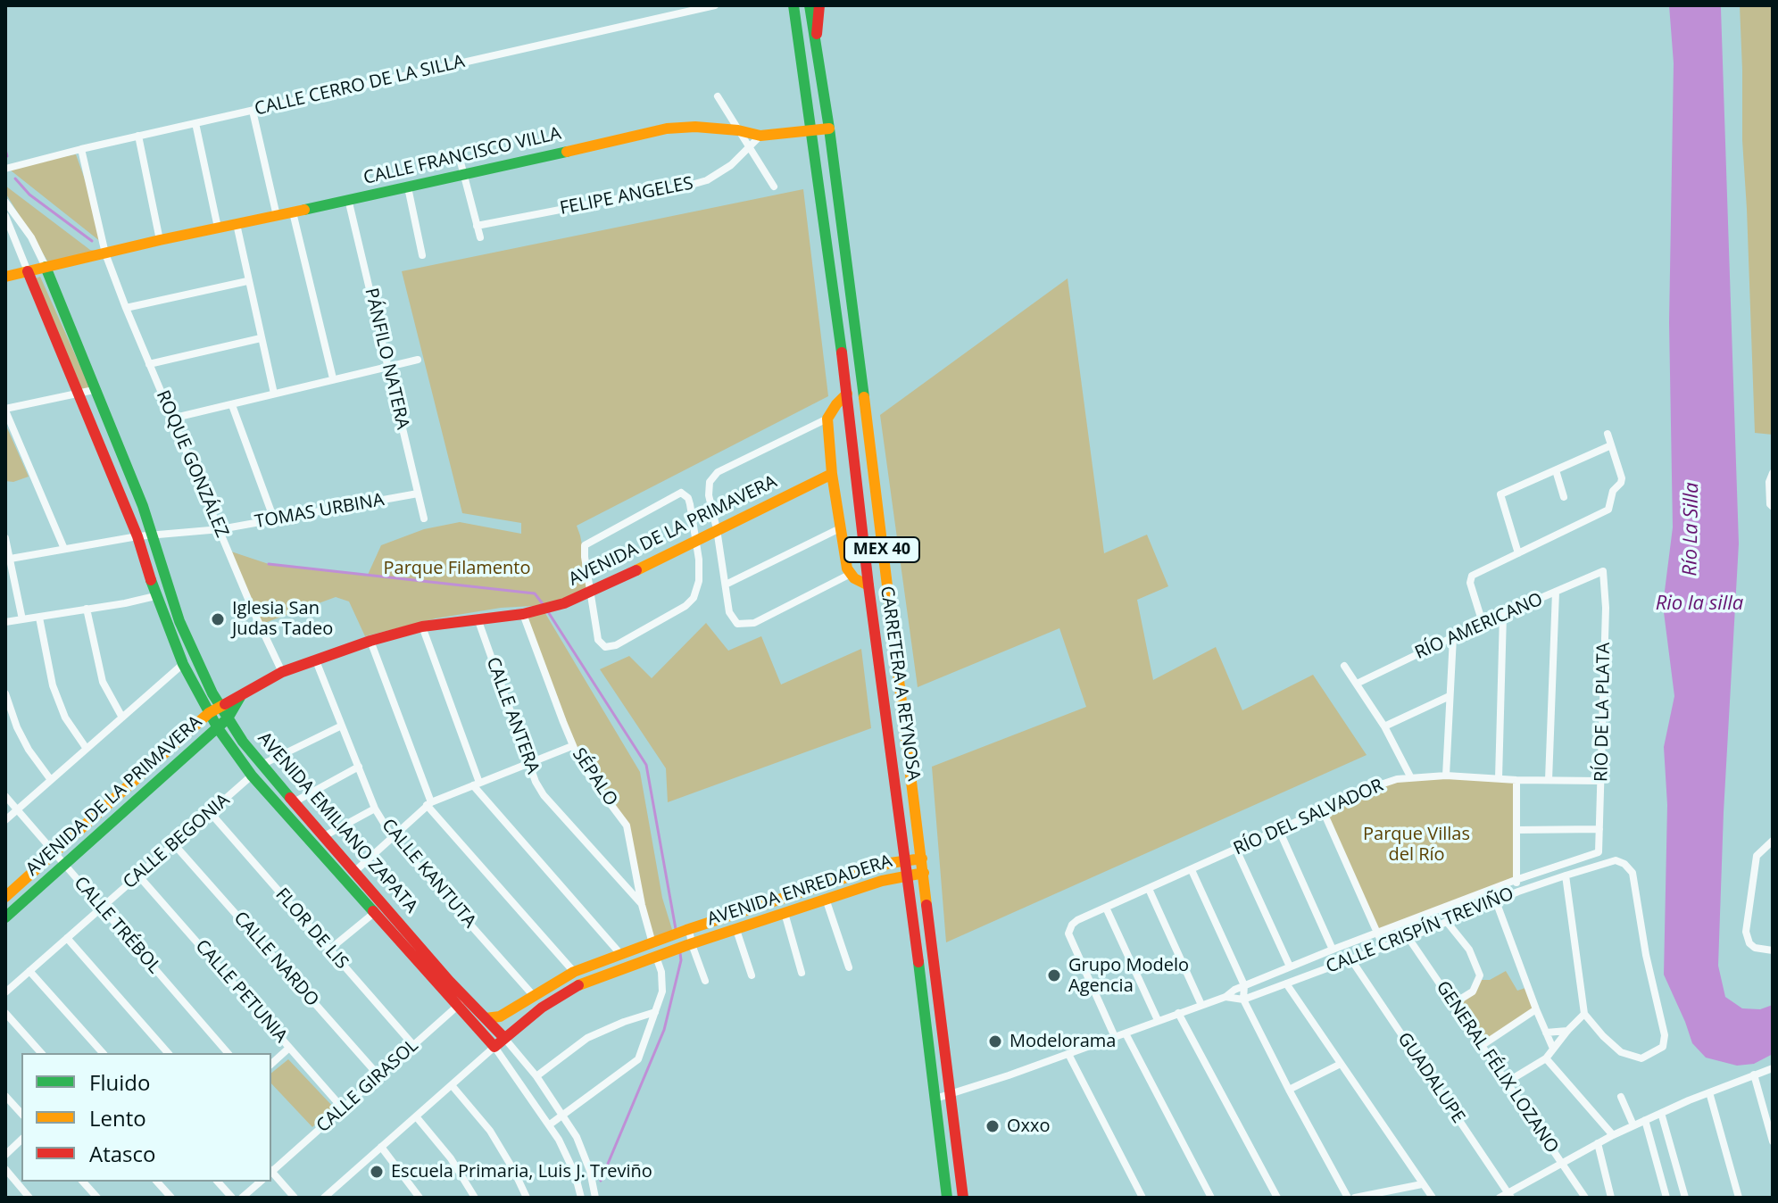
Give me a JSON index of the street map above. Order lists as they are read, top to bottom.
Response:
{
  "streets": {
    "street": [
      "CALLE CERRO DE LA SILLA",
      "CALLE FRANCISCO VILLA",
      "FELIPE ANGELES",
      "PÁNFILO NATERA",
      "ROQUE GONZÁLEZ",
      "TOMAS URBINA",
      "AVENIDA DE LA PRIMAVERA",
      "MEX 40",
      "RÍO AMERICANO",
      "CARRETERA A REYNOSA",
      "RÍO DE LA PLATA",
      "CALLE ANTERA",
      "SÉPALO",
      "RÍO DEL SALVADOR",
      "AVENIDA EMILIANO ZAPATA",
      "CALLE BEGONIA",
      "CALLE KANTUTA",
      "AVENIDA ENREDADERA",
      "CALLE TRÉBOL",
      "FLOR DE LIS",
      "CALLE CRISPÍN TREVIÑO",
      "CALLE NARDO",
      "CALLE PETUNIA",
      "GENERAL FÉLIX LOZANO",
      "GUADALUPE",
      "CALLE GIRASOL"
    ]
  },
  "crossings": [
    ["CALLE CERRO DE LA SILLA", "ROQUE GONZÁLEZ"],
    ["CALLE FRANCISCO VILLA", "FELIPE ANGELES"],
    ["CALLE FRANCISCO VILLA", "PÁNFILO NATERA"],
    ["CALLE FRANCISCO VILLA", "ROQUE GONZÁLEZ"],
    ["CALLE FRANCISCO VILLA", "CARRETERA A REYNOSA"],
    ["CALLE FRANCISCO VILLA", "AVENIDA EMILIANO ZAPATA"],
    ["PÁNFILO NATERA", "TOMAS URBINA"],
    ["ROQUE GONZÁLEZ", "TOMAS URBINA"],
    ["ROQUE GONZÁLEZ", "AVENIDA DE LA PRIMAVERA"],
    ["TOMAS URBINA", "AVENIDA EMILIANO ZAPATA"],
    ["AVENIDA DE LA PRIMAVERA", "CALLE ANTERA"],
    ["AVENIDA DE LA PRIMAVERA", "SÉPALO"],
    ["AVENIDA DE LA PRIMAVERA", "AVENIDA EMILIANO ZAPATA"],
    ["AVENIDA DE LA PRIMAVERA", "CALLE KANTUTA"],
    ["AVENIDA DE LA PRIMAVERA", "CALLE TRÉBOL"],
    ["MEX 40", "CARRETERA A REYNOSA"],
    ["RÍO AMERICANO", "RÍO DE LA PLATA"],
    ["CARRETERA A REYNOSA", "AVENIDA ENREDADERA"],
    ["CARRETERA A REYNOSA", "CALLE CRISPÍN TREVIÑO"],
    ["RÍO DE LA PLATA", "RÍO DEL SALVADOR"],
    ["RÍO DE LA PLATA", "CALLE CRISPÍN TREVIÑO"],
    ["CALLE ANTERA", "SÉPALO"],
    ["SÉPALO", "AVENIDA ENREDADERA"],
    ["RÍO DEL SALVADOR", "CALLE CRISPÍN TREVIÑO"],
    ["AVENIDA EMILIANO ZAPATA", "CALLE BEGONIA"],
    ["AVENIDA EMILIANO ZAPATA", "AVENIDA ENREDADERA"],
    ["AVENIDA EMILIANO ZAPATA", "CALLE GIRASOL"],
    ["CALLE BEGONIA", "CALLE TRÉBOL"],
    ["CALLE BEGONIA", "FLOR DE LIS"],
    ["CALLE BEGONIA", "CALLE NARDO"],
    ["CALLE BEGONIA", "CALLE PETUNIA"],
    ["CALLE KANTUTA", "AVENIDA ENREDADERA"],
    ["FLOR DE LIS", "CALLE GIRASOL"],
    ["CALLE CRISPÍN TREVIÑO", "GENERAL FÉLIX LOZANO"],
    ["CALLE CRISPÍN TREVIÑO", "GUADALUPE"],
    ["CALLE NARDO", "CALLE GIRASOL"],
    ["CALLE PETUNIA", "CALLE GIRASOL"]
  ],
  "water": ["Río La Silla", "Rio la silla"],
  "parks": ["Parque Filamento", "Parque Villas del Río"],
  "places": [
    "Iglesia San Judas Tadeo",
    "Grupo Modelo Agencia",
    "Modelorama",
    "Oxxo",
    "Escuela Primaria, Luis J. Treviño"
  ],
  "legend": ["Fluido", "Lento", "Atasco"]
}
